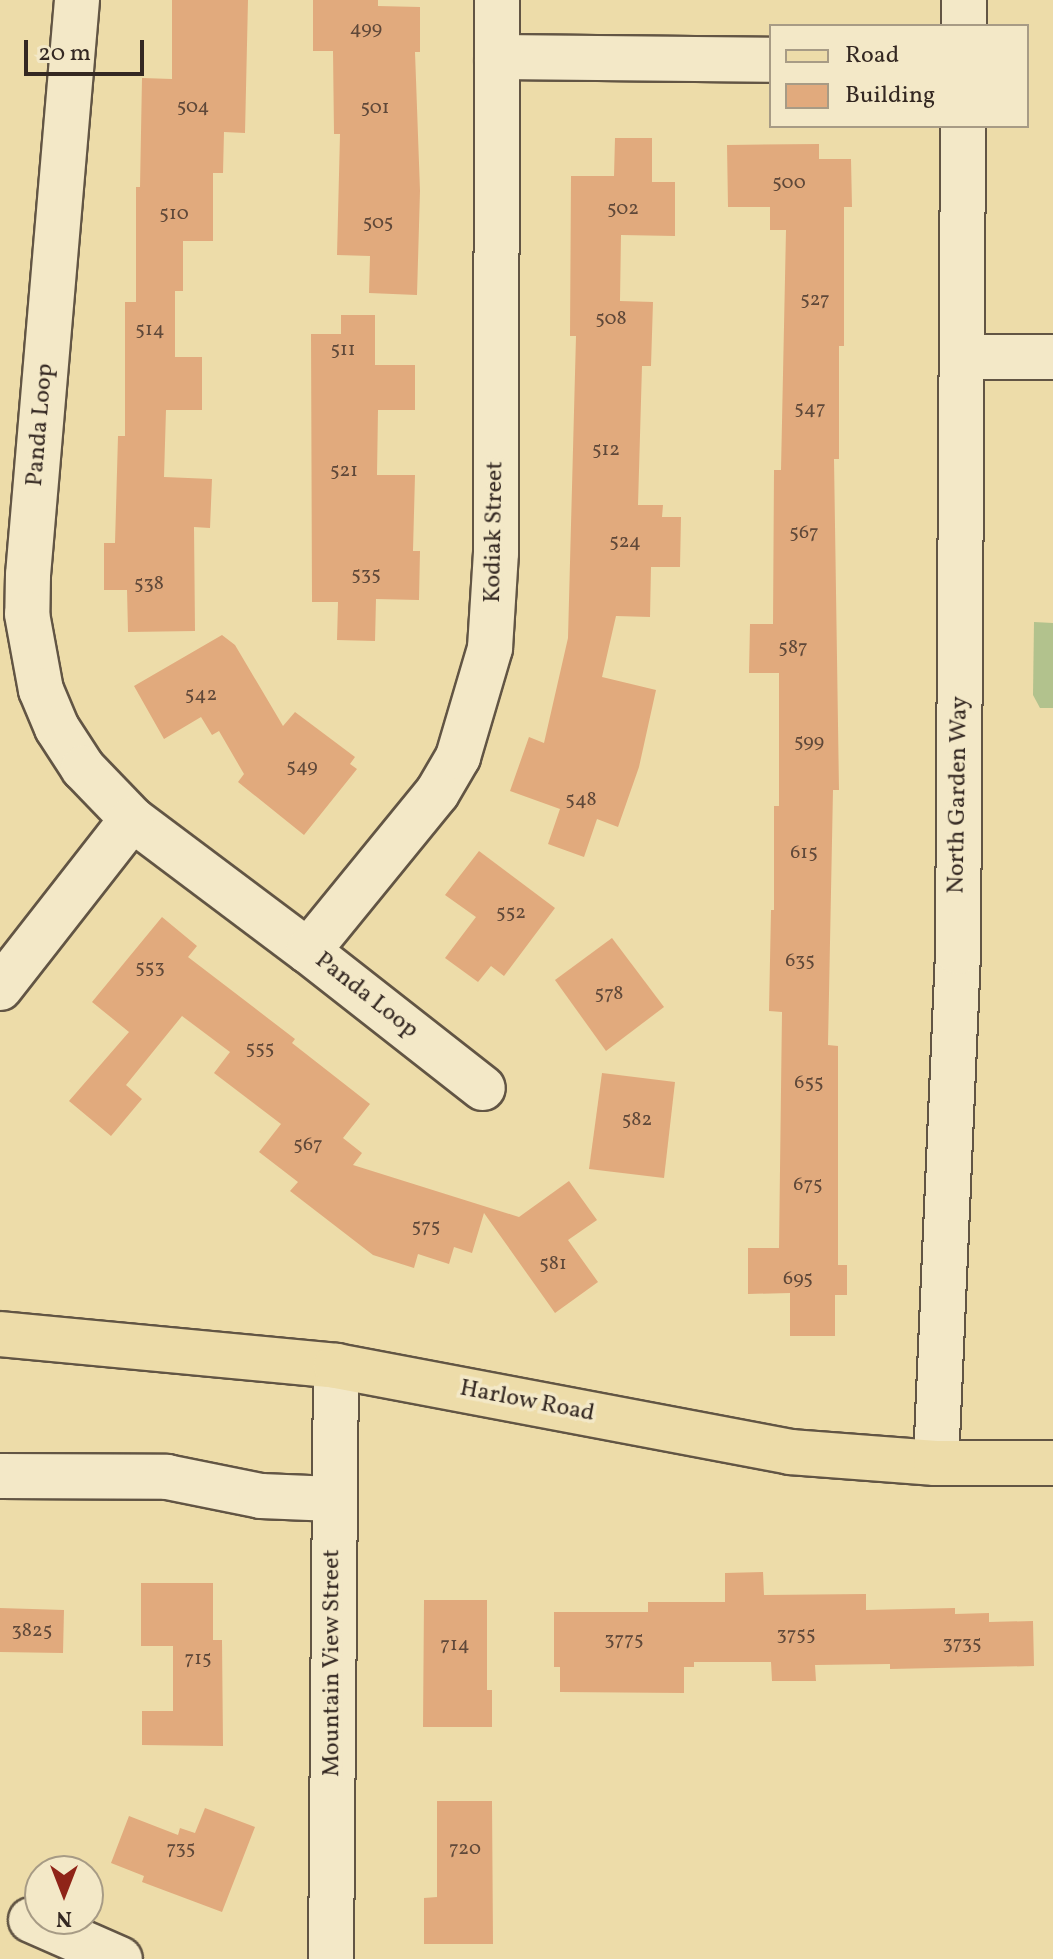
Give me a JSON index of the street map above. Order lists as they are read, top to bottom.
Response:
{
  "streets": {
    "main road": ["Harlow Road"],
    "street": [
      "Panda Loop",
      "Kodiak Street",
      "North Garden Way",
      "Mountain View Street"
    ]
  },
  "crossings": [
    ["Panda Loop", "Kodiak Street"],
    ["North Garden Way", "Harlow Road"],
    ["Harlow Road", "Mountain View Street"]
  ],
  "house_numbers": [
    "499",
    "504",
    "501",
    "500",
    "502",
    "510",
    "505",
    "527",
    "508",
    "514",
    "511",
    "547",
    "512",
    "521",
    "567",
    "524",
    "535",
    "538",
    "587",
    "542",
    "599",
    "549",
    "548",
    "615",
    "552",
    "635",
    "553",
    "578",
    "555",
    "655",
    "582",
    "567",
    "675",
    "575",
    "581",
    "695",
    "3825",
    "3755",
    "3775",
    "3735",
    "714",
    "715",
    "735",
    "720"
  ],
  "legend": ["Road", "Building"],
  "scale_bar": "20 m",
  "north": "bottom"
}
